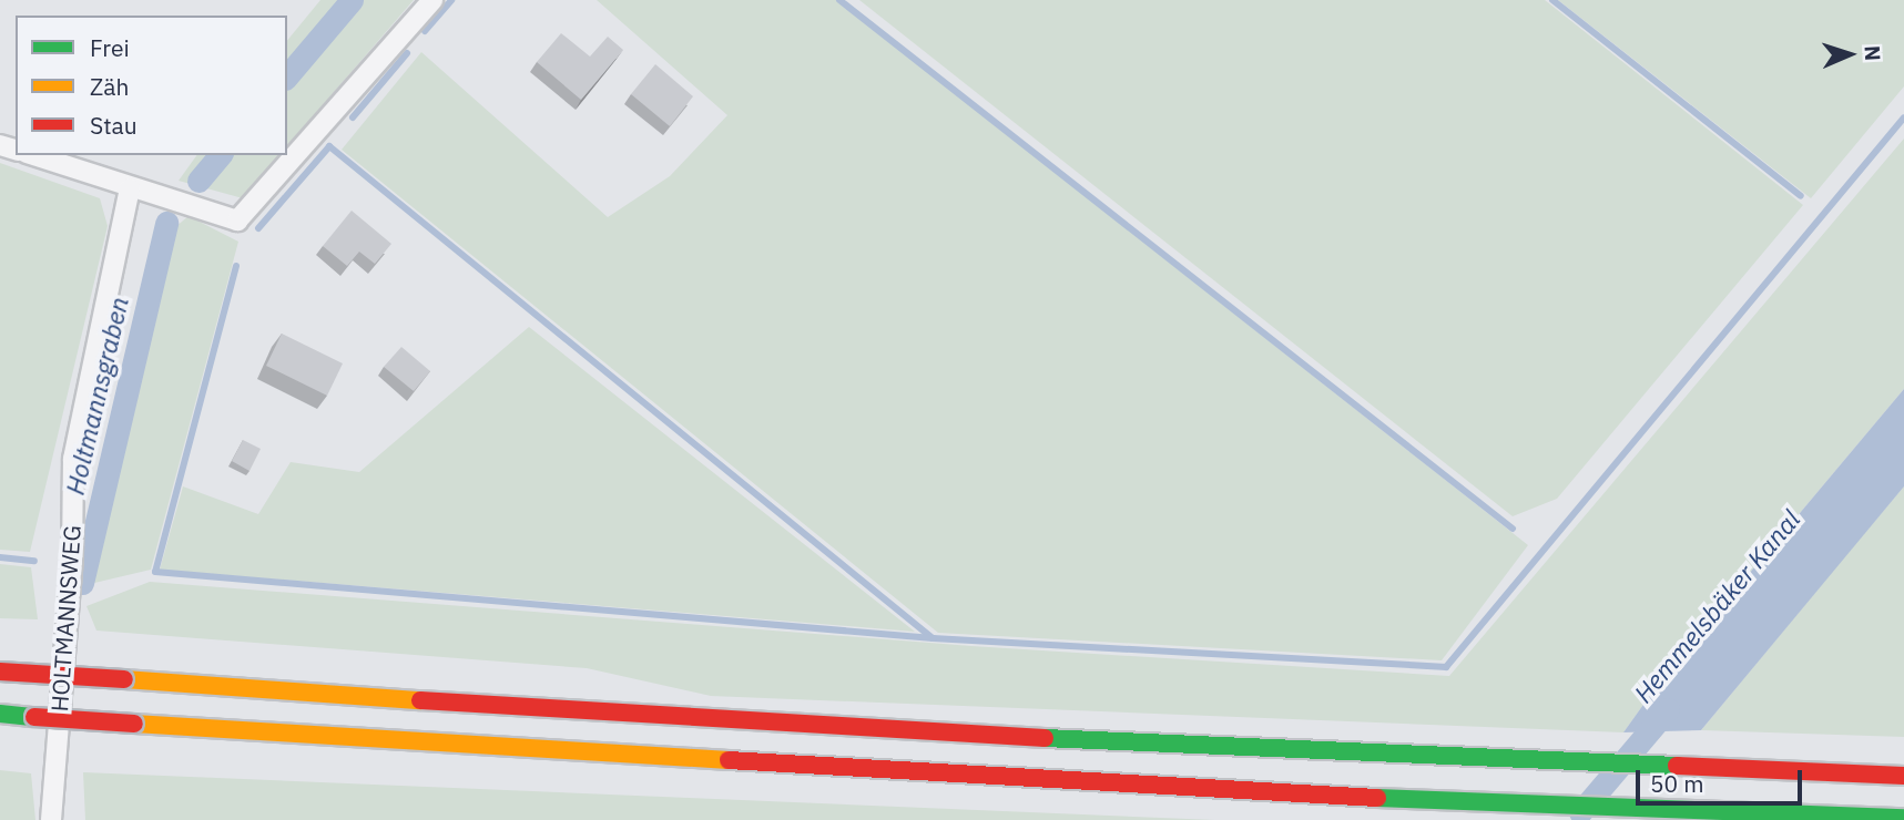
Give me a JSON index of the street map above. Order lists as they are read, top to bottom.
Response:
{
  "streets": {
    "street": ["HOLTMANNSWEG"]
  },
  "water": ["Holtmannsgraben", "Hemmelsbäker Kanal"],
  "legend": ["Frei", "Zäh", "Stau"],
  "scale_bar": "50 m",
  "north": "right"
}
